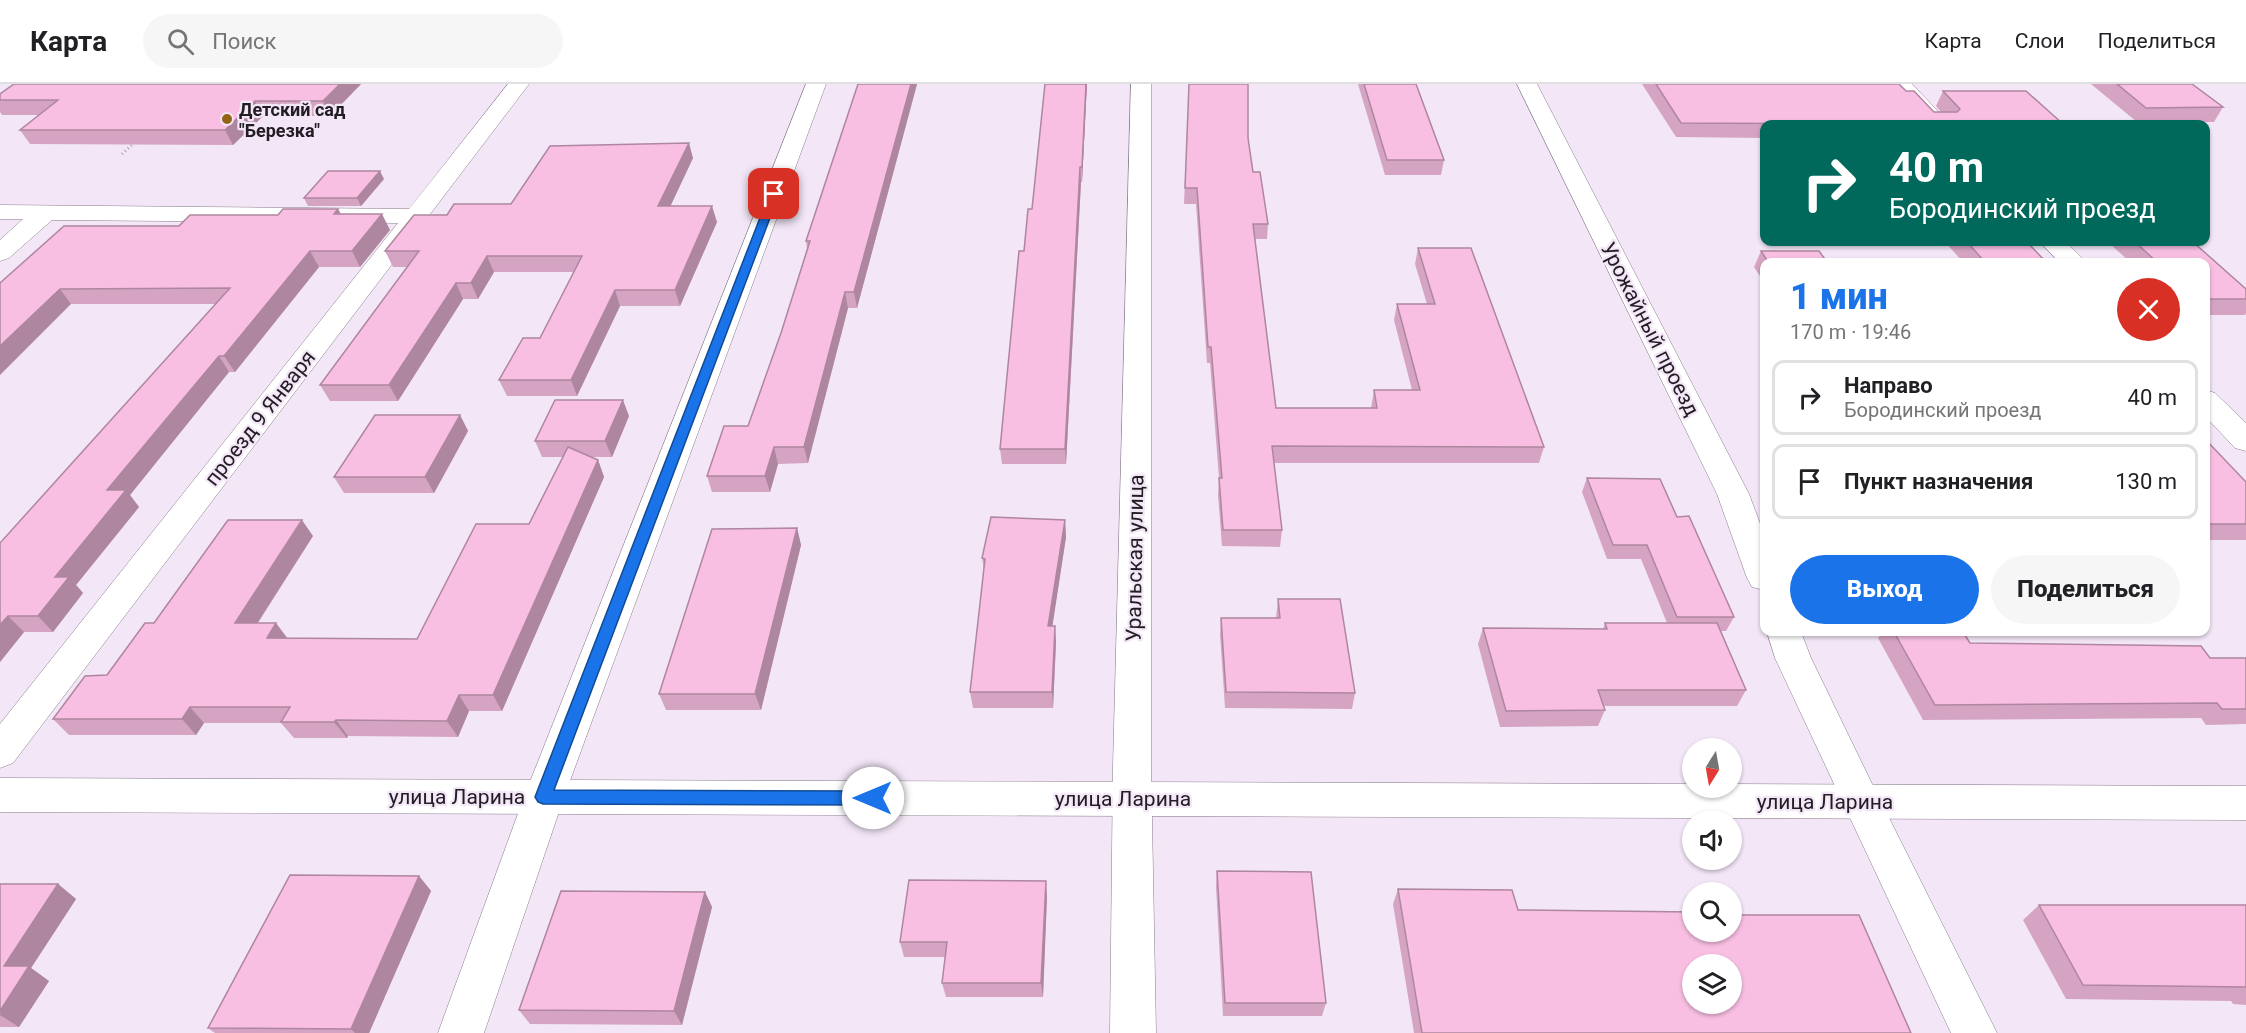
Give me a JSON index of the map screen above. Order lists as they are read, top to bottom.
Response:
{
  "streets": {
    "street": [
      "Урожайный проезд",
      "проезд 9 Января",
      "Уральская улица",
      "улица Ларина"
    ]
  },
  "crossings": [
    ["Уральская улица", "улица Ларина"]
  ],
  "places": ["Детский сад \"Березка\""],
  "north": "bottom",
  "page": {
    "header": "Карта",
    "search": "Поиск",
    "nav": ["Карта", "Слои", "Поделиться"],
    "turn": ["40 m", "Бородинский проезд"],
    "heading": ["1 мин", "170 m · 19:46"],
    "list": [
      {
        "name": "Направо",
        "note": "Бородинский проезд",
        "value": "40 m"
      },
      {
        "name": "Пункт назначения",
        "value": "130 m"
      }
    ],
    "buttons": ["Выход", "Поделиться"]
  }
}
